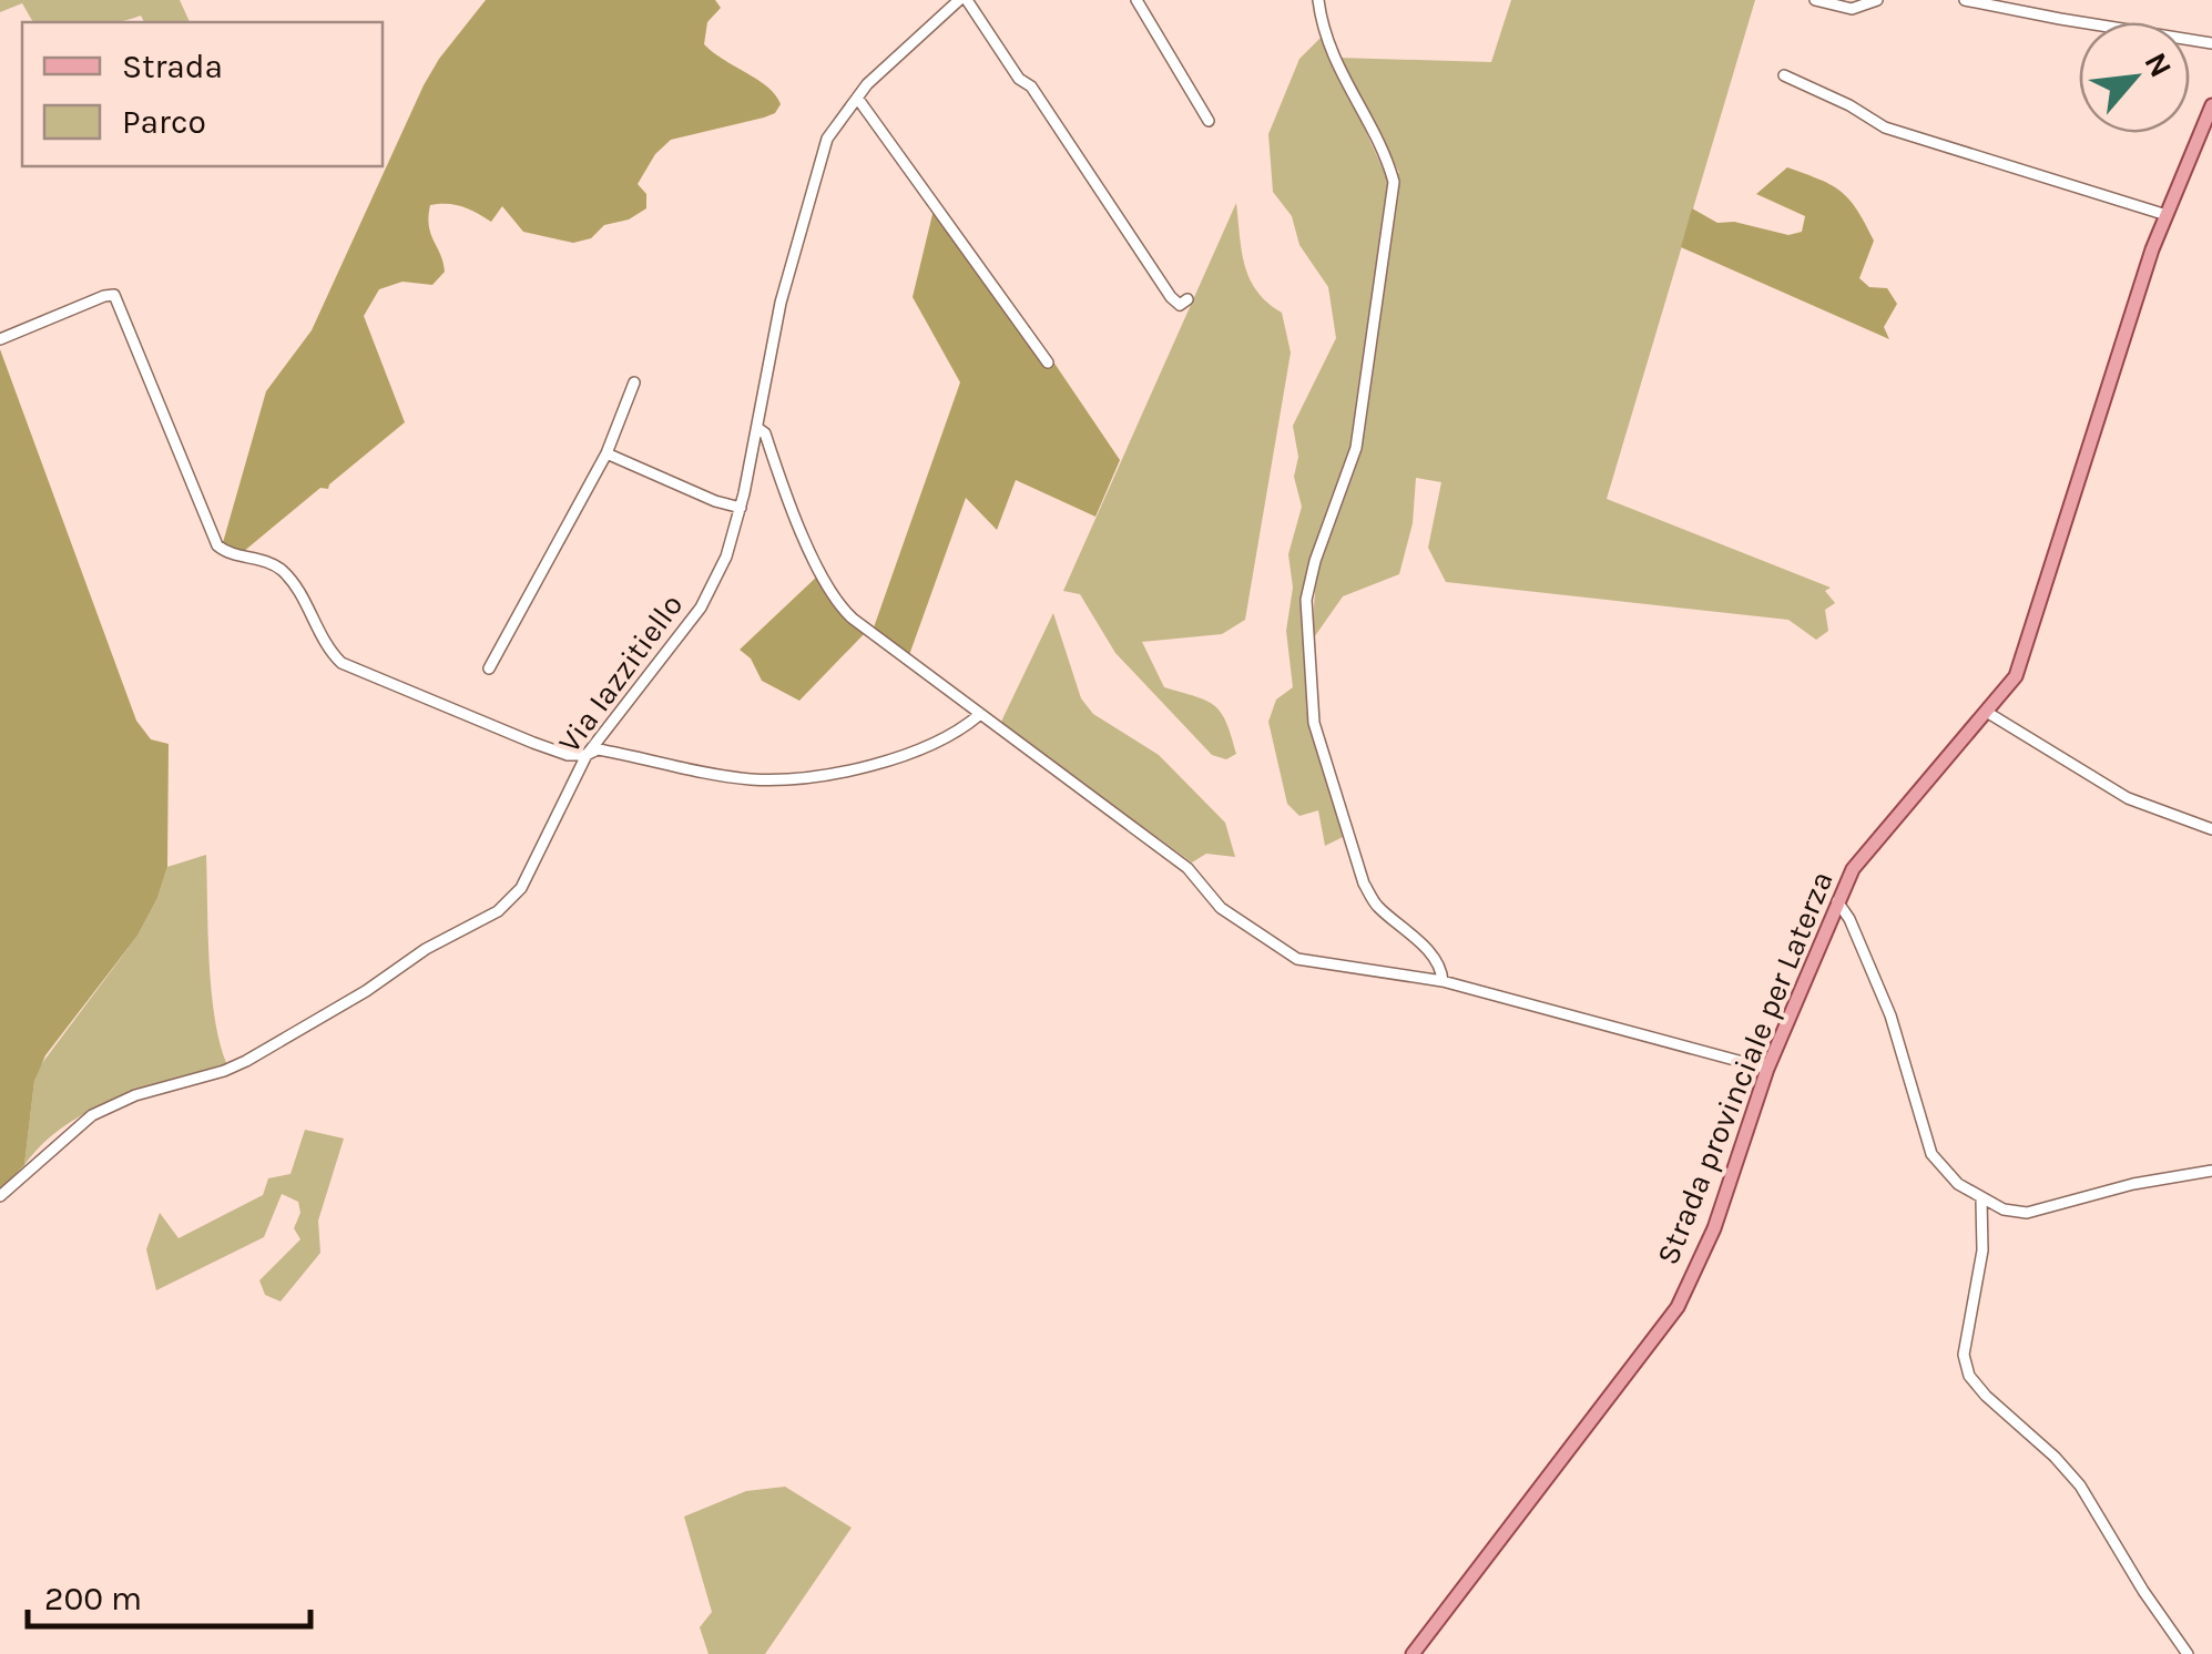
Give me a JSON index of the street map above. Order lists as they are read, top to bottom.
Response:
{
  "streets": {
    "main road": ["Strada provinciale per Laterza"],
    "street": ["Via Iazzitiello"]
  },
  "legend": ["Strada", "Parco"],
  "scale_bar": "200 m",
  "north": "top right"
}
